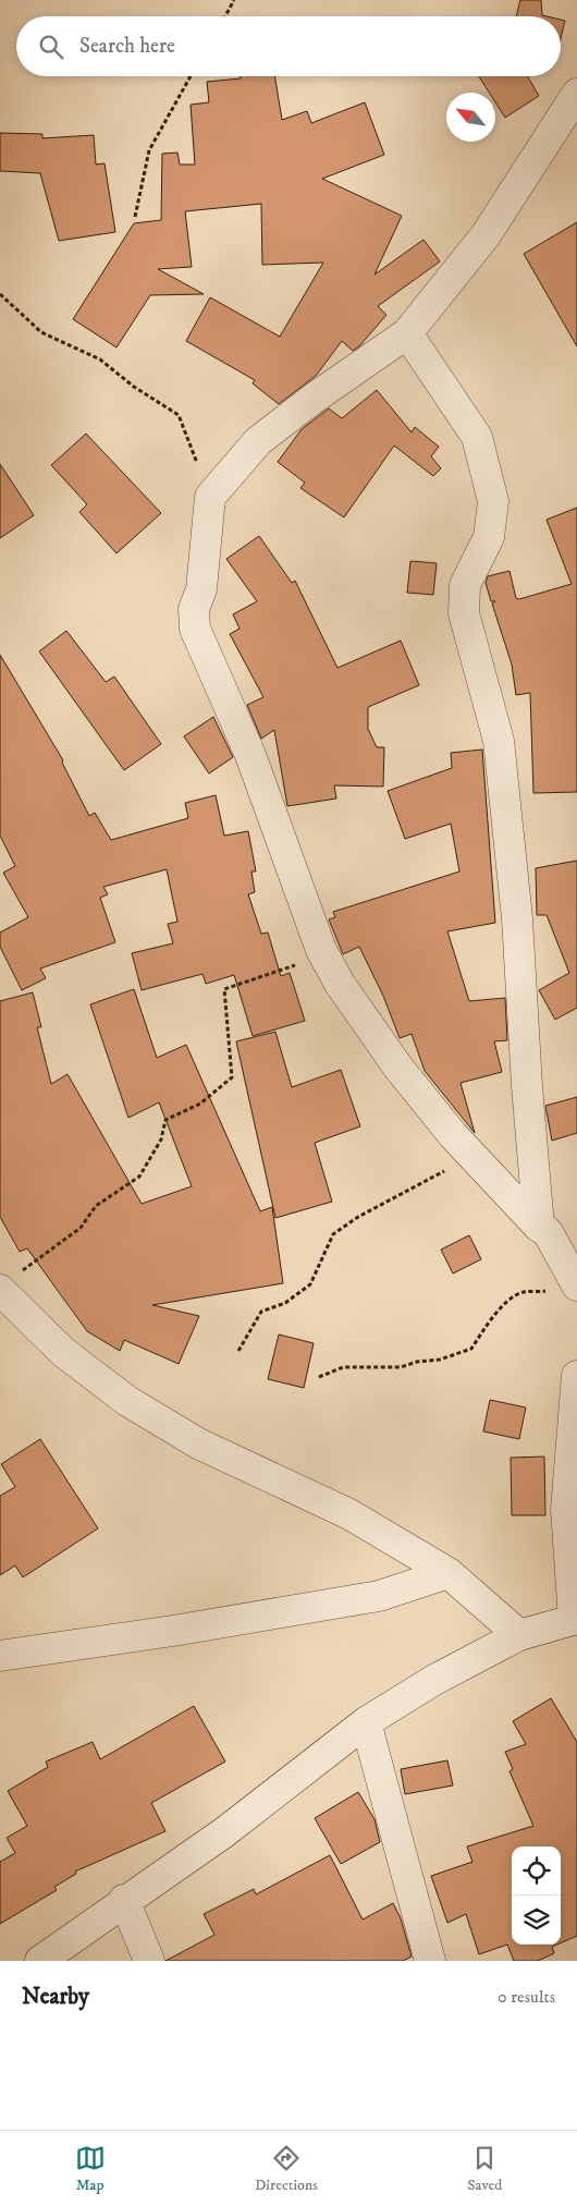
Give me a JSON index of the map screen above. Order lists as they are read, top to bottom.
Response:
{
  "north": "top left",
  "page": {
    "search": "Search here",
    "heading": ["Nearby", "0 results"],
    "nav": ["Map", "Directions", "Saved"]
  }
}
